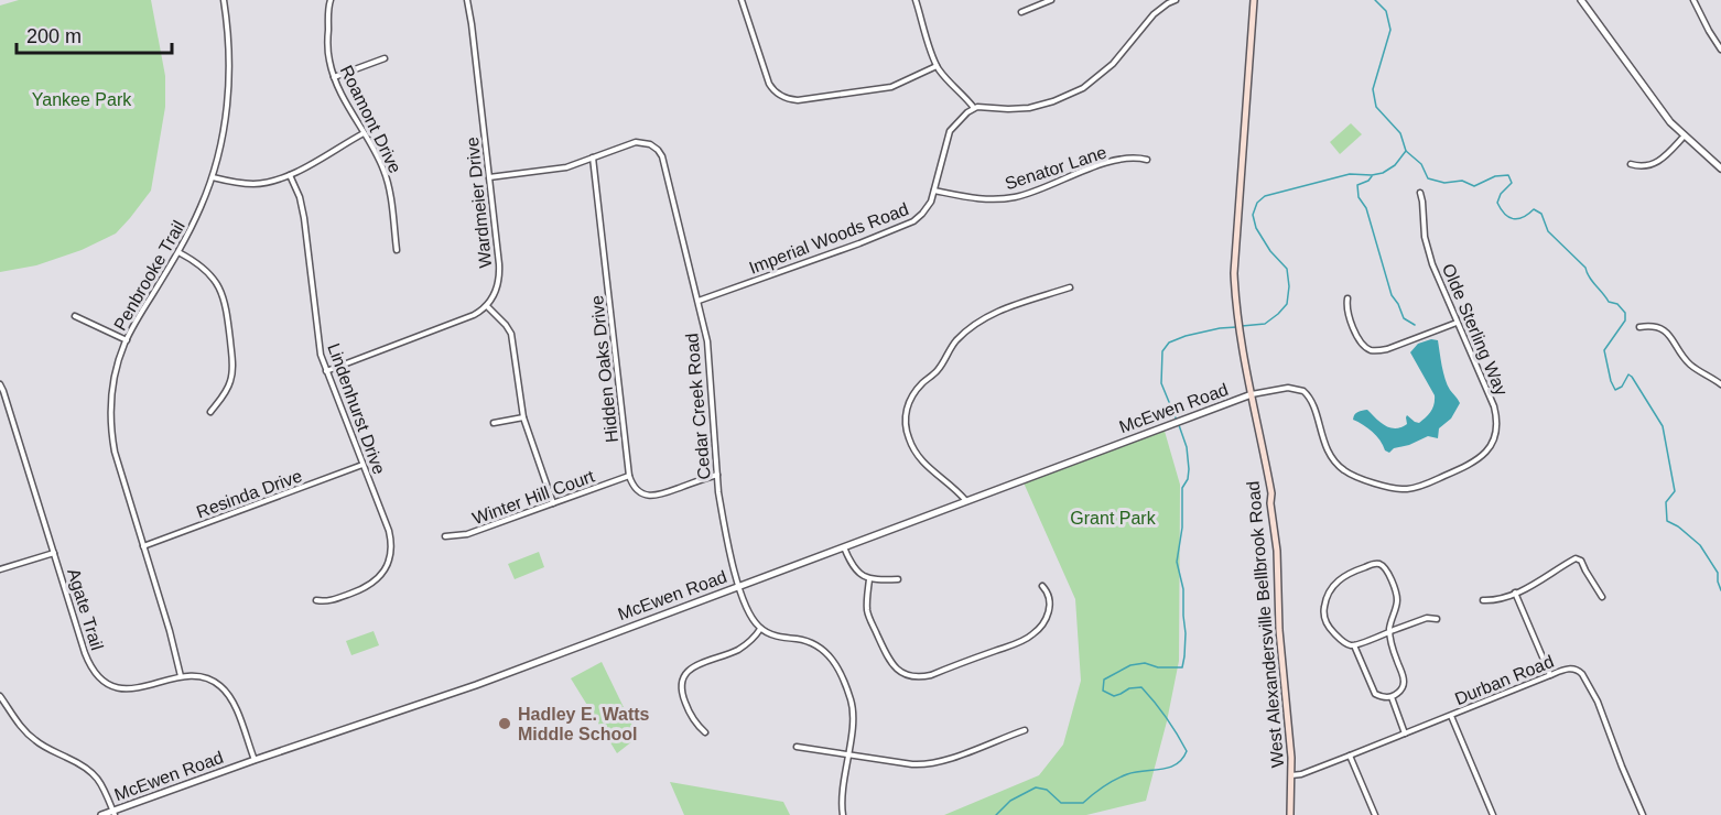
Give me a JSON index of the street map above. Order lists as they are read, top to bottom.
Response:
{
  "streets": {
    "main road": ["West Alexandersville Bellbrook Road"],
    "street": [
      "Roamont Drive",
      "Senator Lane",
      "Wardmeier Drive",
      "Imperial Woods Road",
      "Penbrooke Trail",
      "Olde Sterling Way",
      "Hidden Oaks Drive",
      "Cedar Creek Road",
      "McEwen Road",
      "Lindenhurst Drive",
      "Resinda Drive",
      "Winter Hill Court",
      "Agate Trail",
      "Durban Road"
    ]
  },
  "crossings": [
    ["Senator Lane", "Imperial Woods Road"],
    ["Wardmeier Drive", "Cedar Creek Road"],
    ["Imperial Woods Road", "Cedar Creek Road"],
    ["Penbrooke Trail", "Resinda Drive"],
    ["Penbrooke Trail", "Agate Trail"],
    ["Olde Sterling Way", "McEwen Road"],
    ["Olde Sterling Way", "West Alexandersville Bellbrook Road"],
    ["Hidden Oaks Drive", "Cedar Creek Road"],
    ["Hidden Oaks Drive", "Winter Hill Court"],
    ["Cedar Creek Road", "McEwen Road"],
    ["McEwen Road", "Agate Trail"],
    ["McEwen Road", "West Alexandersville Bellbrook Road"],
    ["Lindenhurst Drive", "Resinda Drive"],
    ["West Alexandersville Bellbrook Road", "Durban Road"]
  ],
  "parks": ["Yankee Park", "Grant Park"],
  "places": ["Hadley E. Watts Middle School"],
  "scale_bar": "200 m"
}
